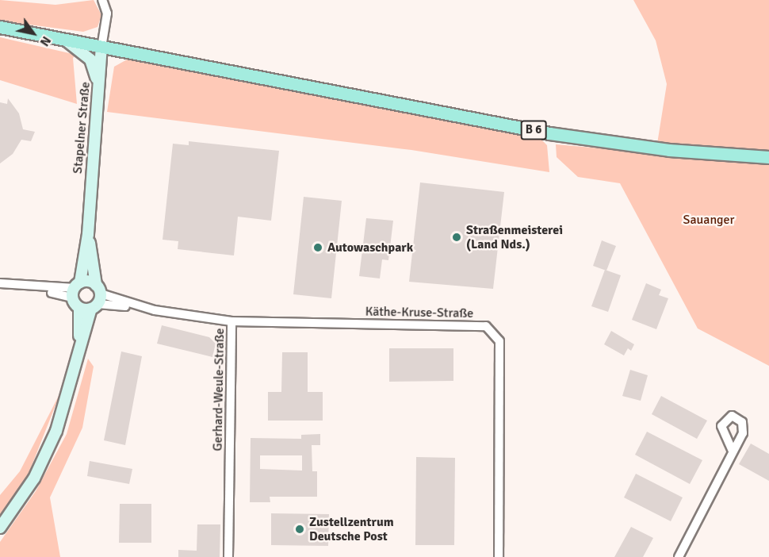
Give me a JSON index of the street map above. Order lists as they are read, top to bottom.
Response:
{
  "streets": {
    "main road": ["B 6"],
    "street": ["Stapelner Straße", "Käthe-Kruse-Straße", "Gerhard-Weule-Straße"]
  },
  "crossings": [
    ["Stapelner Straße", "B 6"],
    ["Stapelner Straße", "Gerhard-Weule-Straße"],
    ["Käthe-Kruse-Straße", "Gerhard-Weule-Straße"]
  ],
  "parks": ["Sauanger"],
  "places": ["Straßenmeisterei (Land Nds.)", "Autowaschpark", "Zustellzentrum Deutsche Post"],
  "north": "bottom right"
}
